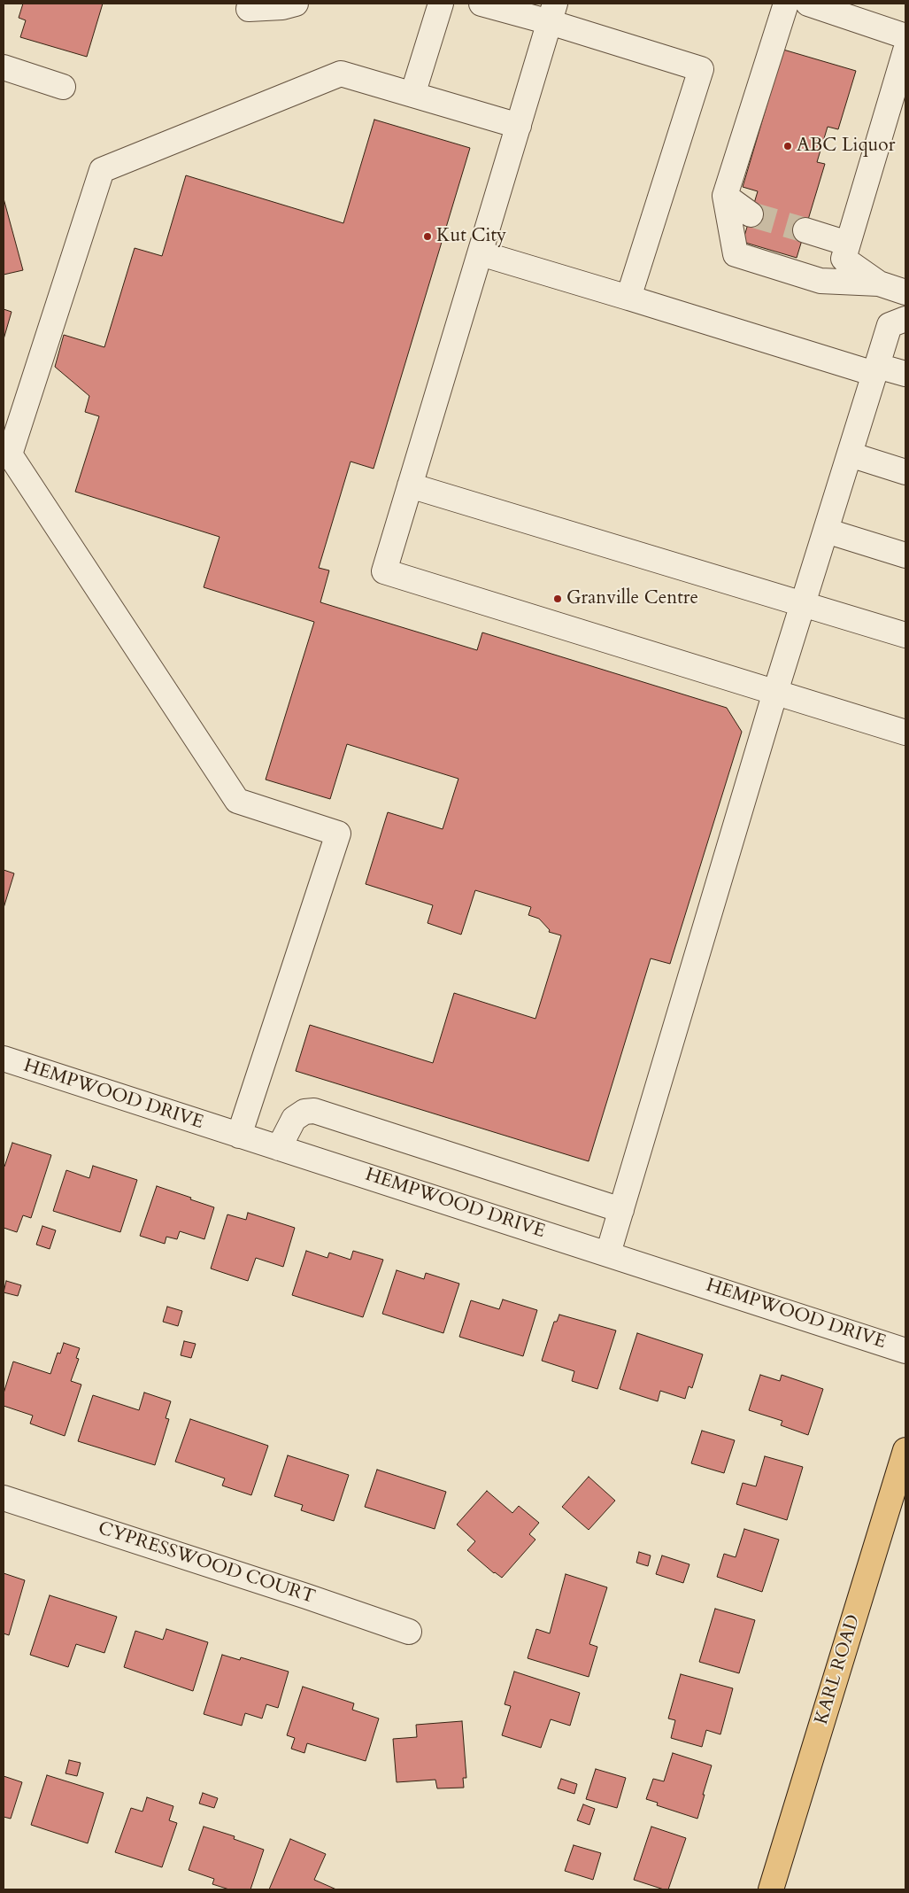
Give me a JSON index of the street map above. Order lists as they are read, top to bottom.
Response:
{
  "streets": {
    "main road": ["KARL ROAD"],
    "street": ["HEMPWOOD DRIVE", "CYPRESSWOOD COURT"]
  },
  "places": ["ABC Liquor", "Kut City", "Granville Centre"]
}
